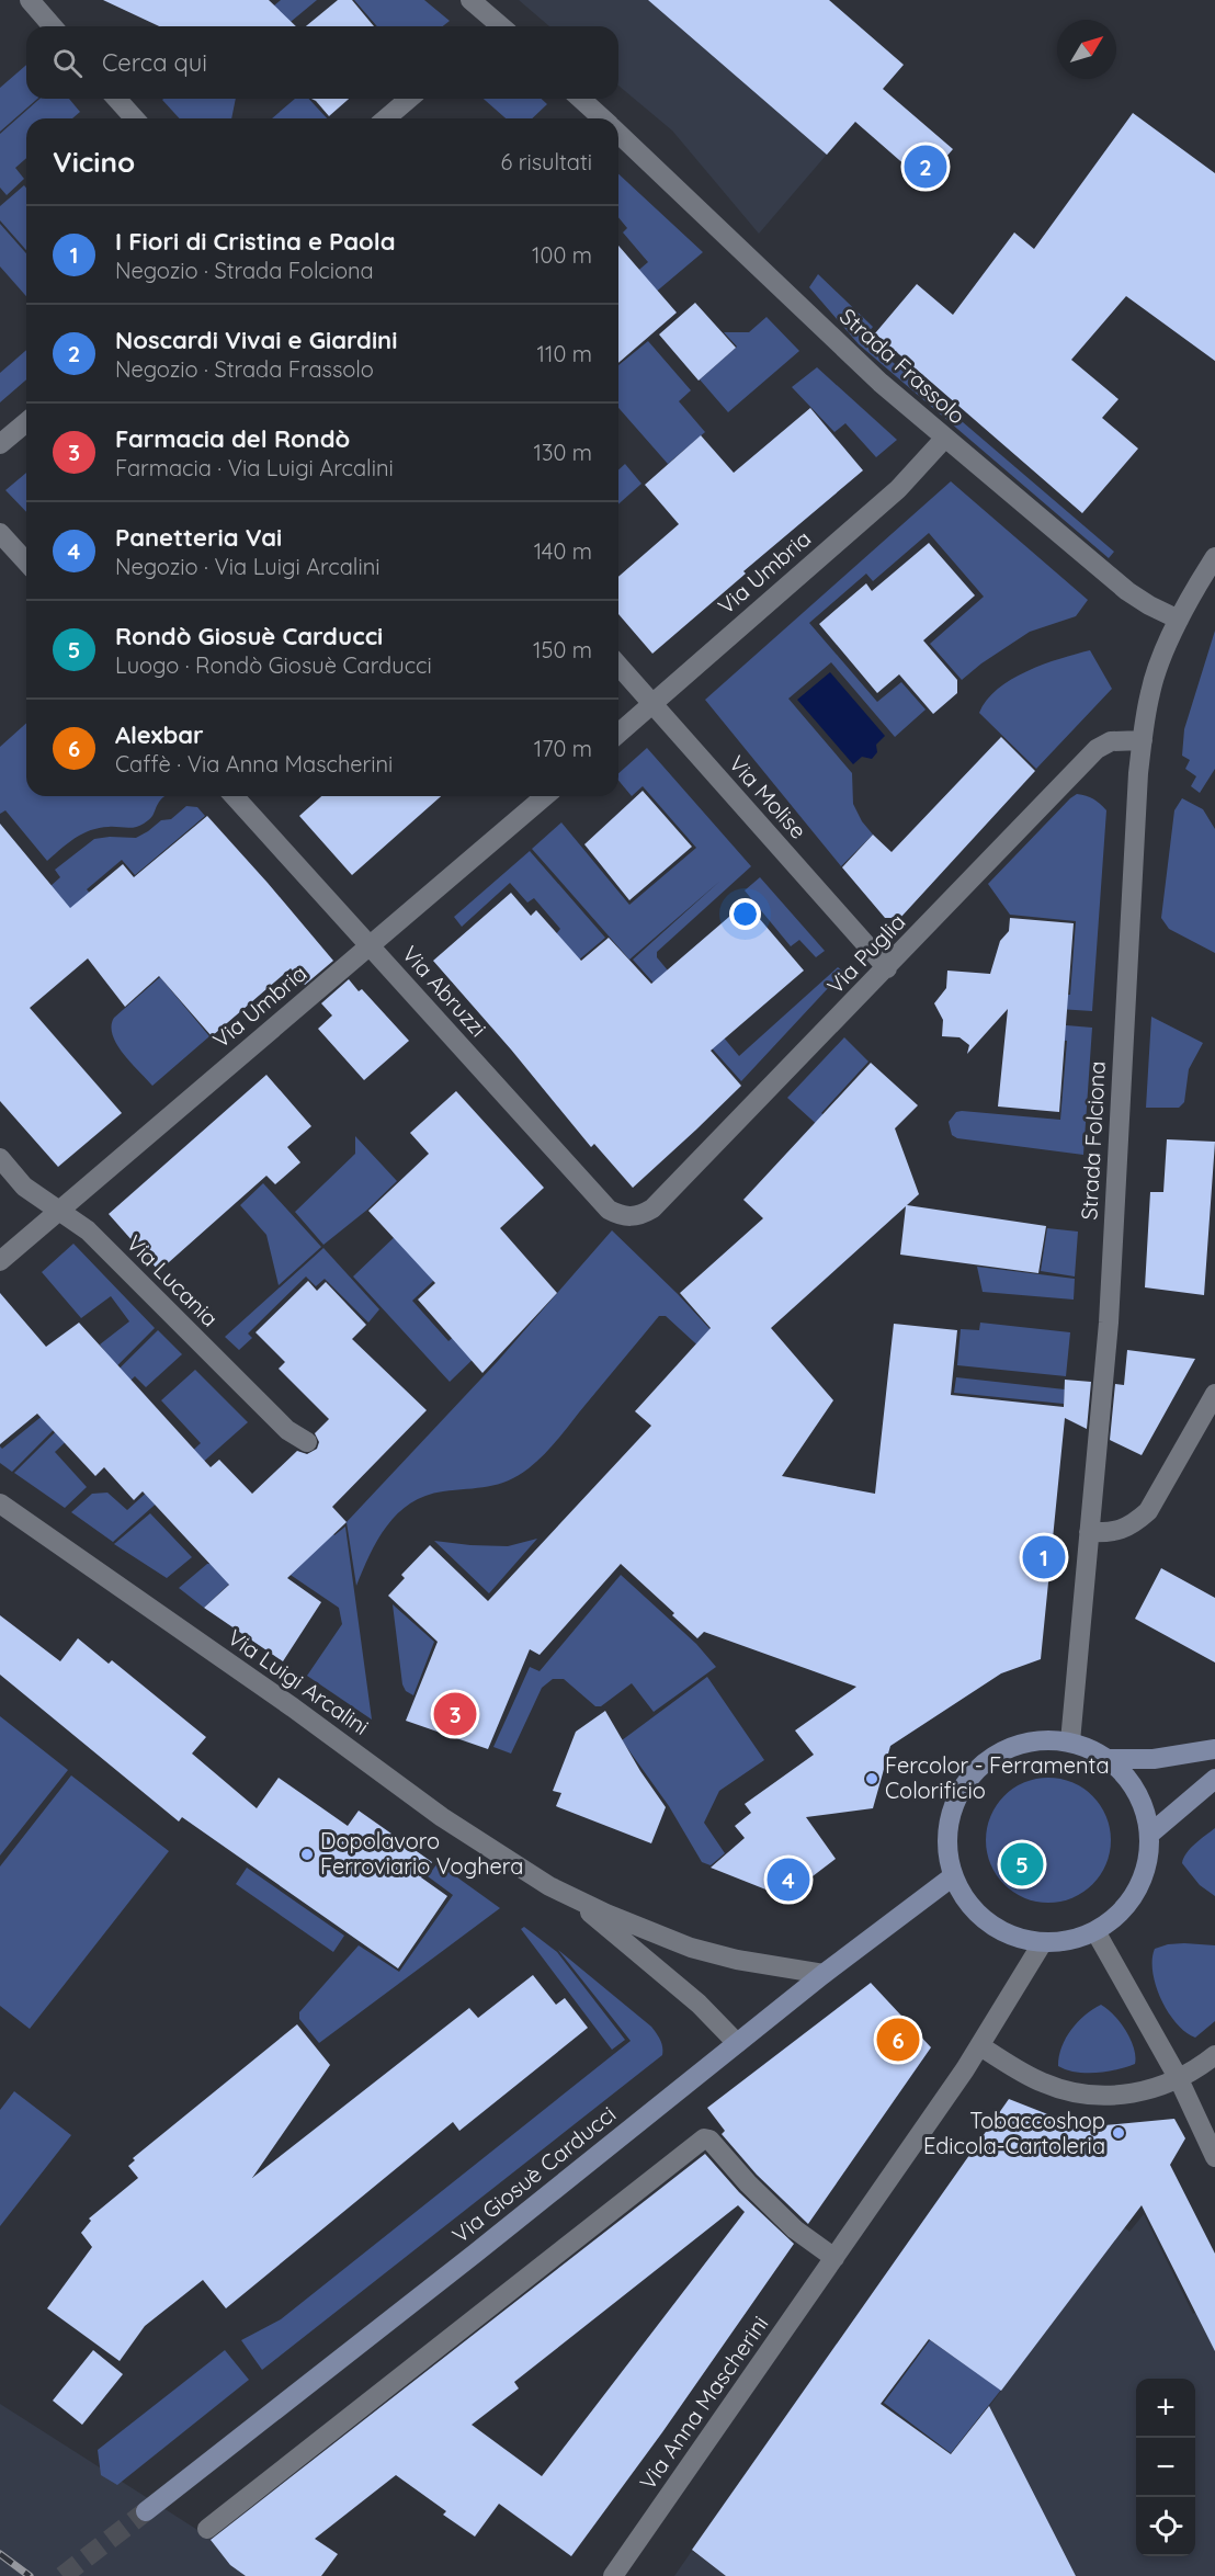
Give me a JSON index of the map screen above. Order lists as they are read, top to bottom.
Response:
{
  "streets": {
    "street": [
      "Strada Frassolo",
      "Via Umbria",
      "Via Molise",
      "Via Puglia",
      "Via Abruzzi",
      "Strada Folciona",
      "Via Lucania",
      "Via Luigi Arcalini",
      "Via Giosuè Carducci",
      "Via Anna Mascherini"
    ]
  },
  "crossings": [
    ["Strada Frassolo", "Via Umbria"],
    ["Strada Frassolo", "Strada Folciona"],
    ["Via Umbria", "Via Molise"],
    ["Via Umbria", "Via Abruzzi"],
    ["Via Umbria", "Via Lucania"],
    ["Via Molise", "Via Puglia"],
    ["Via Puglia", "Via Abruzzi"],
    ["Via Puglia", "Strada Folciona"],
    ["Strada Folciona", "Via Giosuè Carducci"],
    ["Strada Folciona", "Via Anna Mascherini"],
    ["Via Luigi Arcalini", "Via Giosuè Carducci"],
    ["Via Giosuè Carducci", "Via Anna Mascherini"]
  ],
  "places": ["Fercolor - Ferramenta Colorificio", "Dopolavoro Ferroviario Voghera", "Tobaccoshop Edicola-Cartoleria"],
  "north": "top right",
  "page": {
    "search": "Cerca qui",
    "heading": ["Vicino", "6 risultati"],
    "pins": [
      "2",
      "1",
      "3",
      "5",
      "4",
      "6"
    ],
    "list": [
      {
        "mark": "1",
        "name": "I Fiori di Cristina e Paola",
        "note": "Negozio · Strada Folciona",
        "value": "100 m"
      },
      {
        "mark": "2",
        "name": "Noscardi Vivai e Giardini",
        "note": "Negozio · Strada Frassolo",
        "value": "110 m"
      },
      {
        "mark": "3",
        "name": "Farmacia del Rondò",
        "note": "Farmacia · Via Luigi Arcalini",
        "value": "130 m"
      },
      {
        "mark": "4",
        "name": "Panetteria Vai",
        "note": "Negozio · Via Luigi Arcalini",
        "value": "140 m"
      },
      {
        "mark": "5",
        "name": "Rondò Giosuè Carducci",
        "note": "Luogo · Rondò Giosuè Carducci",
        "value": "150 m"
      },
      {
        "mark": "6",
        "name": "Alexbar",
        "note": "Caffè · Via Anna Mascherini",
        "value": "170 m"
      }
    ],
    "map_buttons": ["+", "−"]
  }
}
